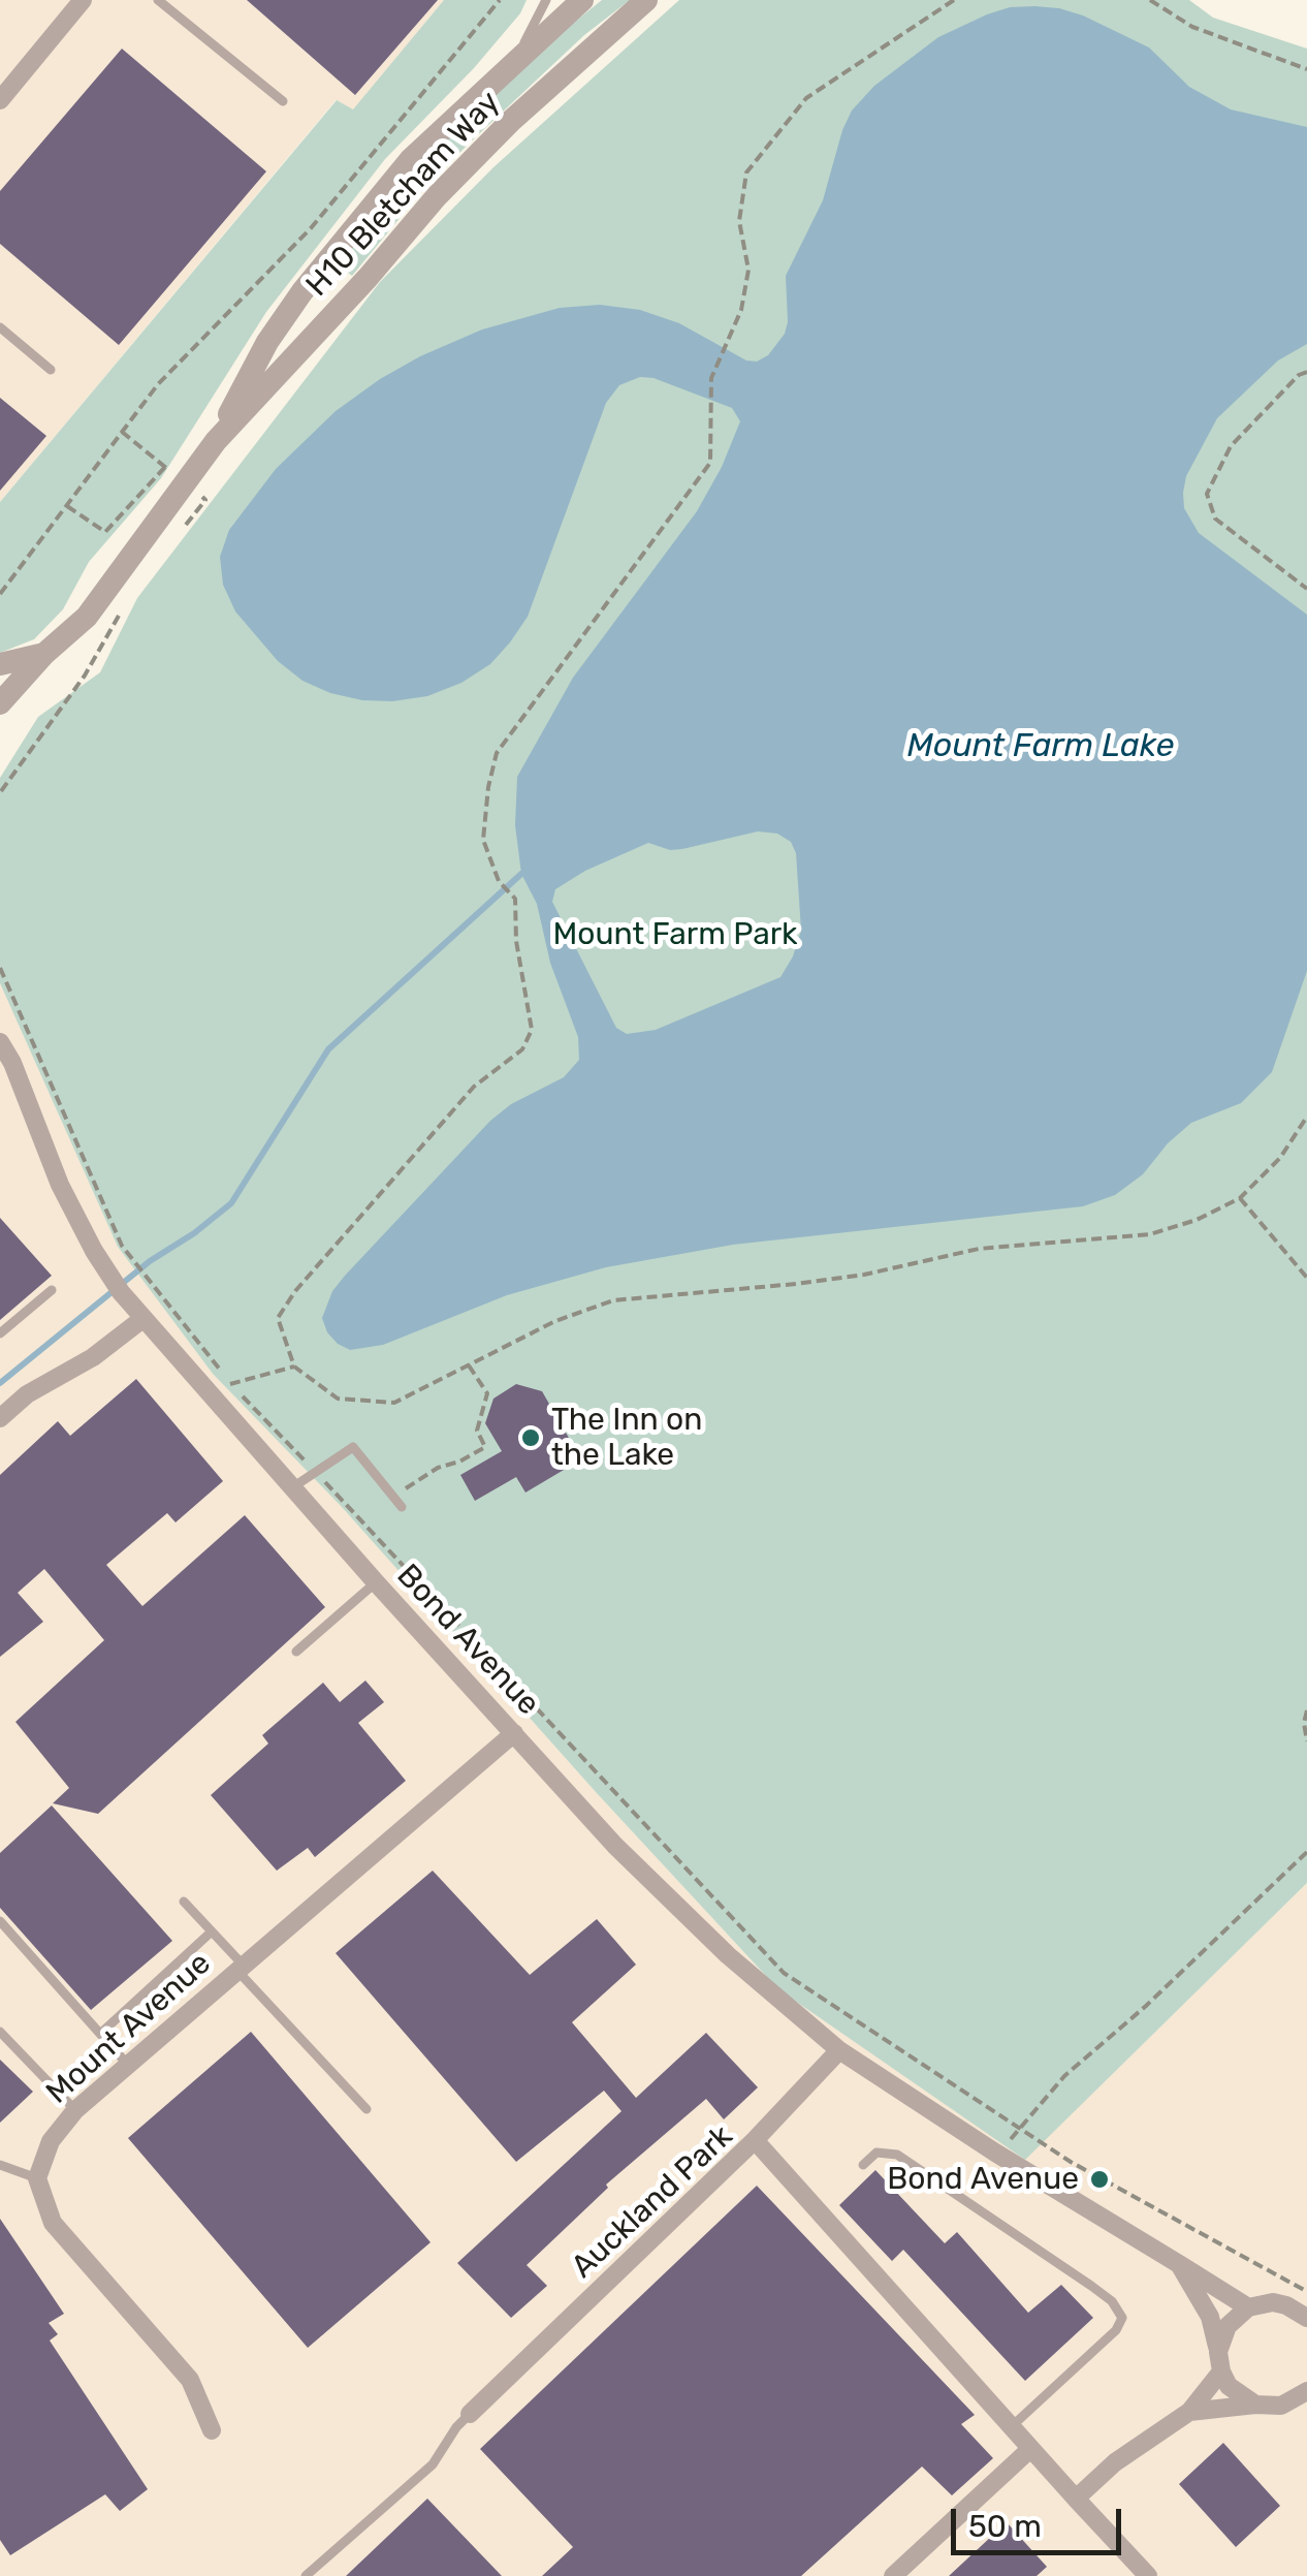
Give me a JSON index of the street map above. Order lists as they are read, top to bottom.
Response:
{
  "streets": {
    "street": [
      "H10 Bletcham Way",
      "Bond Avenue",
      "Mount Avenue",
      "Auckland Park"
    ]
  },
  "crossings": [
    ["Bond Avenue", "Mount Avenue"]
  ],
  "water": ["Mount Farm Lake"],
  "parks": ["Mount Farm Park"],
  "places": ["The Inn on the Lake", "Bond Avenue"],
  "scale_bar": "50 m"
}
